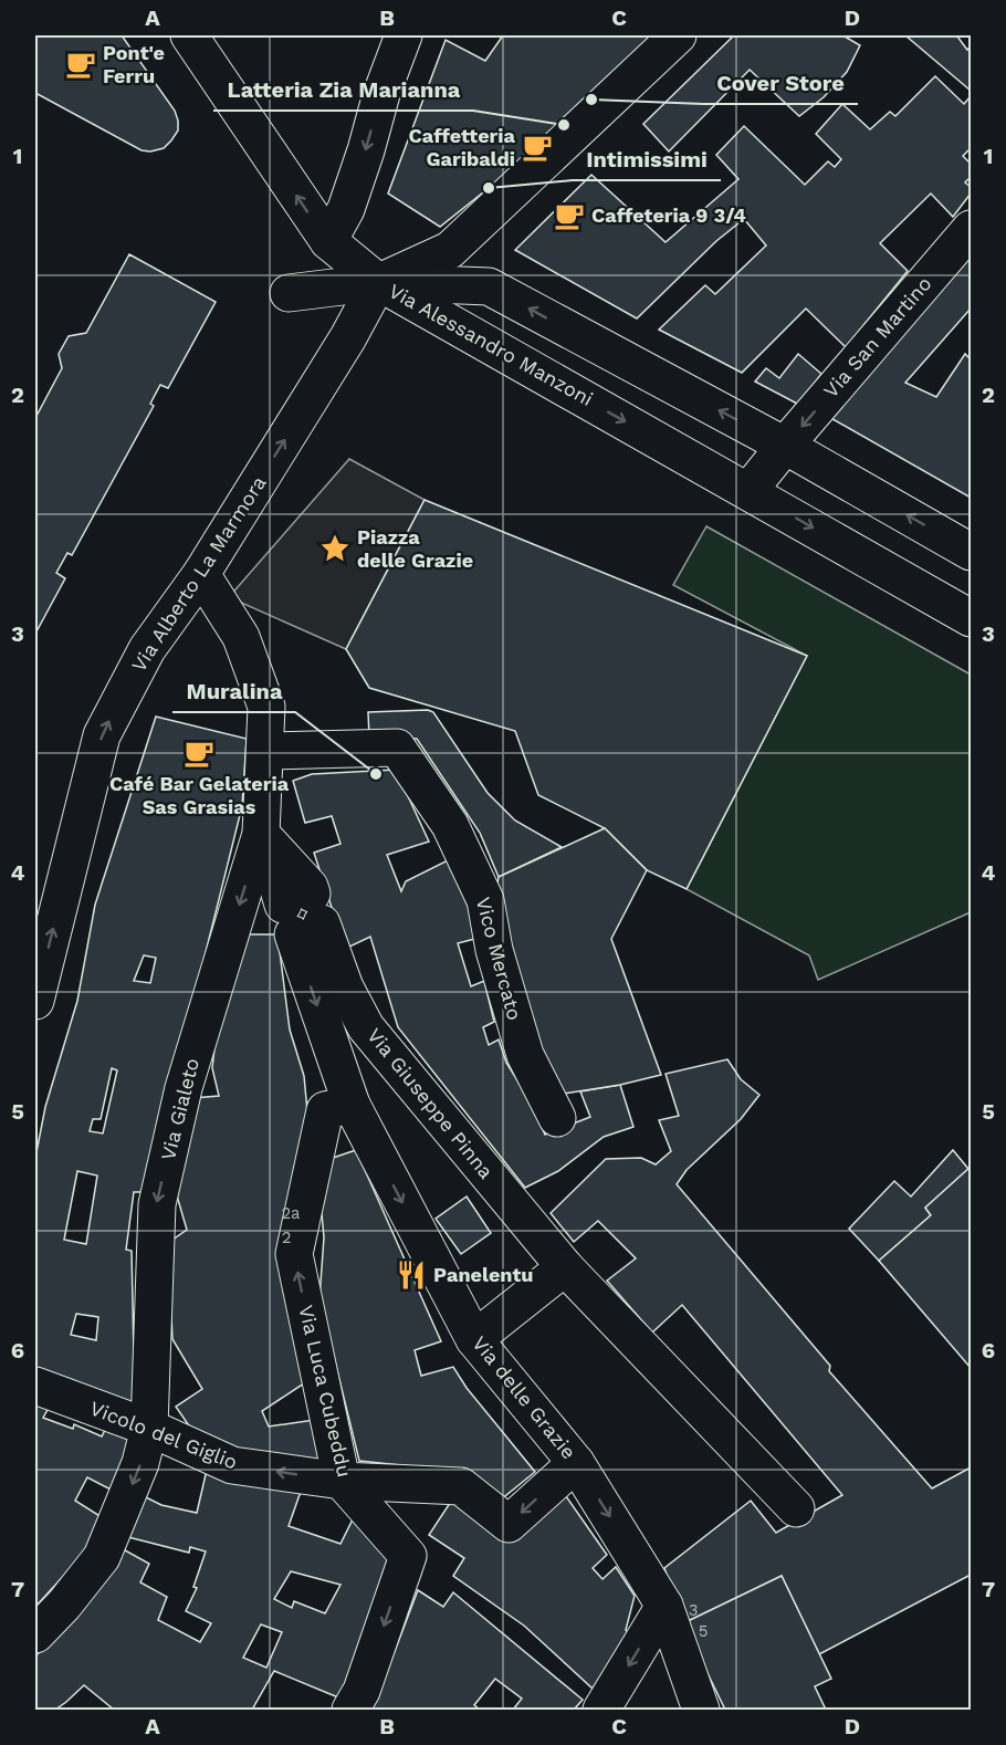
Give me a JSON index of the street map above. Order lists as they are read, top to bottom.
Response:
{
  "streets": {
    "street": [
      "Via San Martino",
      "Via Alessandro Manzoni",
      "Via Alberto La Marmora",
      "Vico Mercato",
      "Via Giuseppe Pinna",
      "Via Gialeto",
      "Via Luca Cubeddu",
      "Via delle Grazie",
      "Vicolo del Giglio"
    ]
  },
  "crossings": [
    ["Via San Martino", "Via Alessandro Manzoni"],
    ["Via Alessandro Manzoni", "Via Alberto La Marmora"],
    ["Via Alberto La Marmora", "Via Gialeto"],
    ["Vico Mercato", "Via Gialeto"],
    ["Via Giuseppe Pinna", "Via delle Grazie"],
    ["Via Gialeto", "Via delle Grazie"],
    ["Via Gialeto", "Vicolo del Giglio"],
    ["Via Luca Cubeddu", "Via delle Grazie"],
    ["Via Luca Cubeddu", "Vicolo del Giglio"],
    ["Via delle Grazie", "Vicolo del Giglio"]
  ],
  "one_way": [
    "Via San Martino",
    "Via Alberto La Marmora",
    "Via Gialeto",
    "Via delle Grazie",
    "Vicolo del Giglio"
  ],
  "places": {
    "cafe": [
      "Pont'e Ferru",
      "Caffetteria Garibaldi",
      "Caffeteria 9 3/4",
      "Café Bar Gelateria Sas Grasias"
    ],
    "other": [
      "Cover Store",
      "Latteria Zia Marianna",
      "Intimissimi",
      "Muralina"
    ],
    "place": ["Piazza delle Grazie"],
    "restaurant": ["Panelentu"]
  },
  "house_numbers": [
    "2a",
    "2",
    "3",
    "5"
  ],
  "grid": {
    "columns": [
      "A",
      "B",
      "C",
      "D"
    ],
    "rows": [
      "1",
      "2",
      "3",
      "4",
      "5",
      "6",
      "7"
    ]
  }
}
